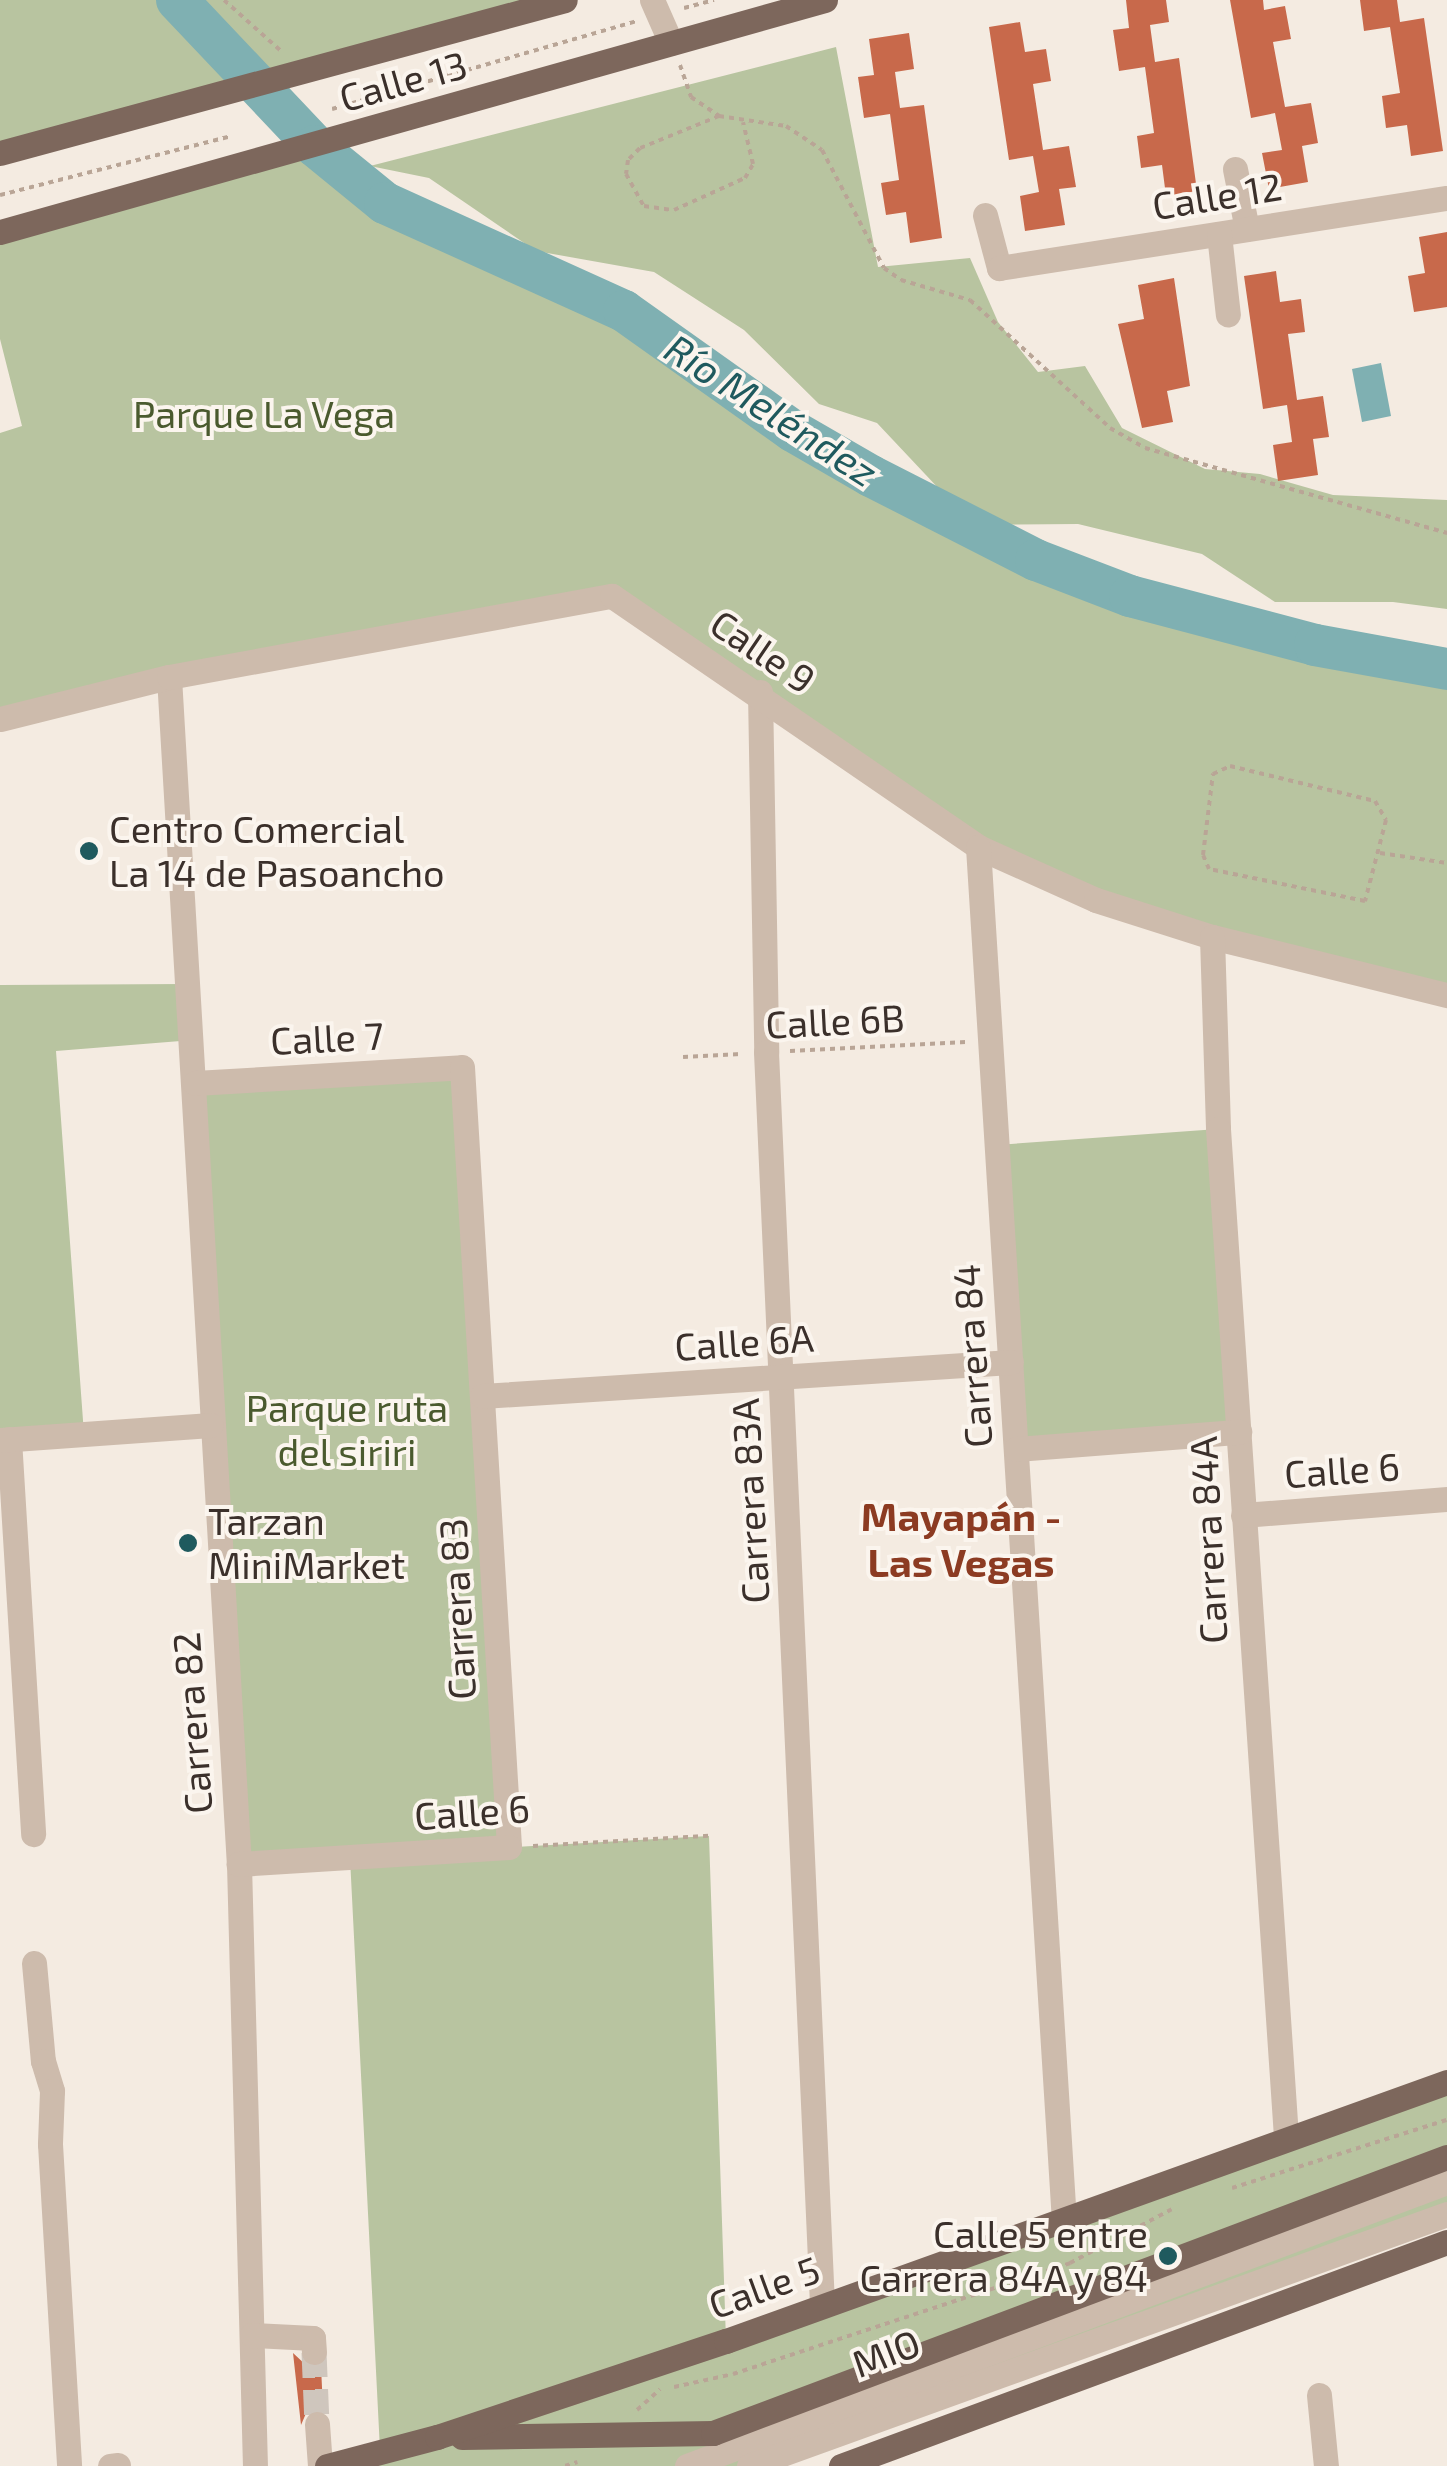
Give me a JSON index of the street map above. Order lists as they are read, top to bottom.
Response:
{
  "streets": {
    "main road": ["Calle 13", "Calle 5"],
    "street": [
      "Calle 12",
      "Calle 9",
      "Calle 7",
      "Calle 6A",
      "Carrera 84",
      "Calle 6",
      "Carrera 83A",
      "Carrera 84A",
      "Carrera 83",
      "Carrera 82",
      "MIO"
    ],
    "path": ["Calle 6B"]
  },
  "crossings": [
    ["Calle 9", "Carrera 84"],
    ["Calle 9", "Carrera 83A"],
    ["Calle 9", "Carrera 84A"],
    ["Calle 9", "Carrera 82"],
    ["Calle 6B", "Carrera 84"],
    ["Calle 6B", "Carrera 83A"],
    ["Calle 7", "Carrera 83"],
    ["Calle 7", "Carrera 82"],
    ["Calle 6A", "Carrera 84"],
    ["Calle 6A", "Carrera 83A"],
    ["Calle 6A", "Carrera 83"],
    ["Carrera 84", "Calle 6"],
    ["Carrera 84", "Calle 5"],
    ["Calle 6", "Carrera 84A"],
    ["Calle 6", "Carrera 83"],
    ["Calle 6", "Carrera 82"],
    ["Carrera 83A", "Calle 5"],
    ["Carrera 84A", "Calle 5"]
  ],
  "districts": ["Mayapán - Las Vegas"],
  "water": ["Río Meléndez"],
  "parks": ["Parque La Vega", "Parque ruta del siriri"],
  "places": ["Centro Comercial La 14 de Pasoancho", "Tarzan MiniMarket", "Calle 5 entre Carrera 84A y 84"]
}
